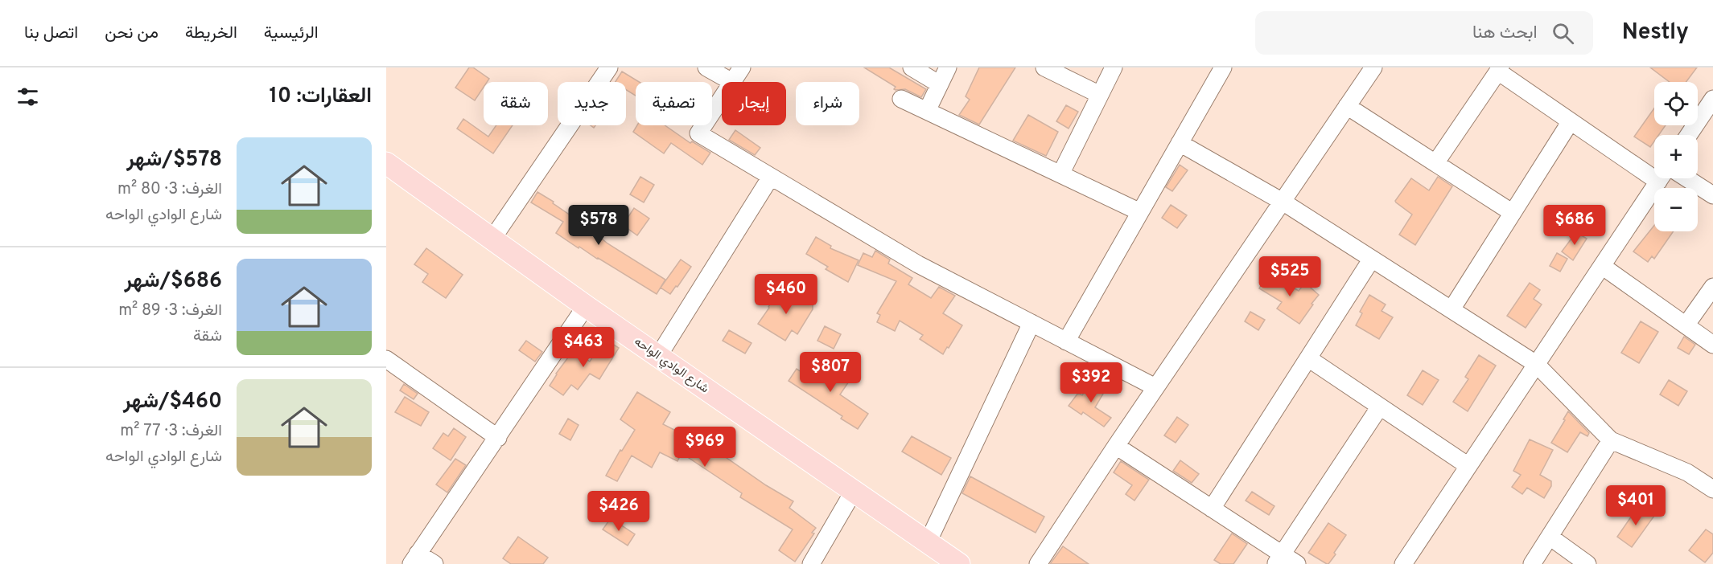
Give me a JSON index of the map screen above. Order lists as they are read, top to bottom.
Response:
{
  "streets": {
    "main road": ["شارع الوادي الواحه"]
  },
  "page": {
    "header": "Nestly",
    "search": "ابحث هنا",
    "nav": [
      "الرئيسية",
      "الخريطة",
      "من نحن",
      "اتصل بنا"
    ],
    "heading": "العقارات: 10",
    "map_buttons": ["+", "−"],
    "chip": [
      "شراء",
      "إيجار",
      "تصفية",
      "جديد",
      "شقة"
    ],
    "list": [
      {
        "name": "$578/شهر",
        "note": "الغرف: 3 · 80 m² · شارع الوادي الواحه"
      },
      {
        "name": "$686/شهر",
        "note": "الغرف: 3 · 89 m² · شقة"
      },
      {
        "name": "$460/شهر",
        "note": "الغرف: 3 · 77 m² · شارع الوادي الواحه"
      }
    ],
    "price": [
      "$578",
      "$686",
      "$525",
      "$460",
      "$463",
      "$807",
      "$392",
      "$969",
      "$401",
      "$426"
    ]
  }
}
